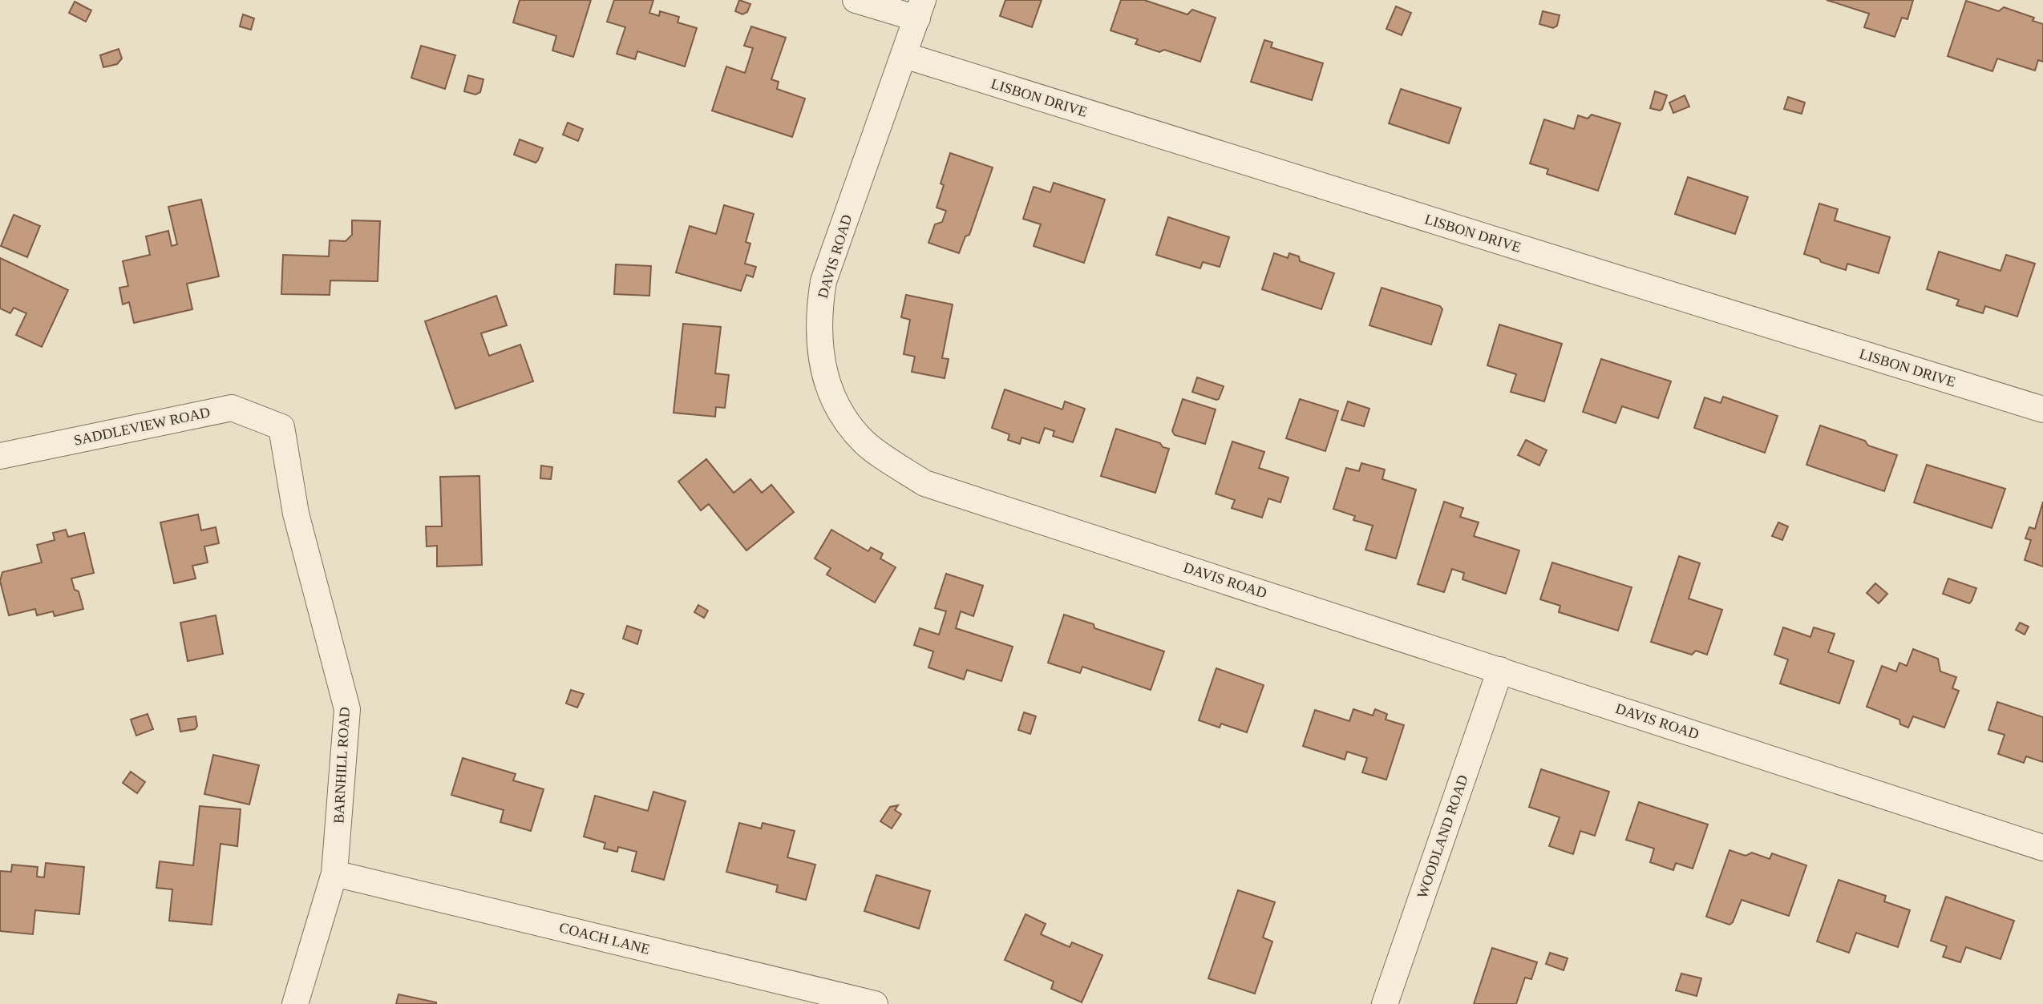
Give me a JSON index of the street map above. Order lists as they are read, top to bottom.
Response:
{
  "streets": {
    "street": [
      "LISBON DRIVE",
      "DAVIS ROAD",
      "SADDLEVIEW ROAD",
      "BARNHILL ROAD",
      "WOODLAND ROAD",
      "COACH LANE"
    ]
  },
  "crossings": [
    ["LISBON DRIVE", "DAVIS ROAD"],
    ["DAVIS ROAD", "WOODLAND ROAD"],
    ["SADDLEVIEW ROAD", "BARNHILL ROAD"],
    ["BARNHILL ROAD", "COACH LANE"]
  ]
}
